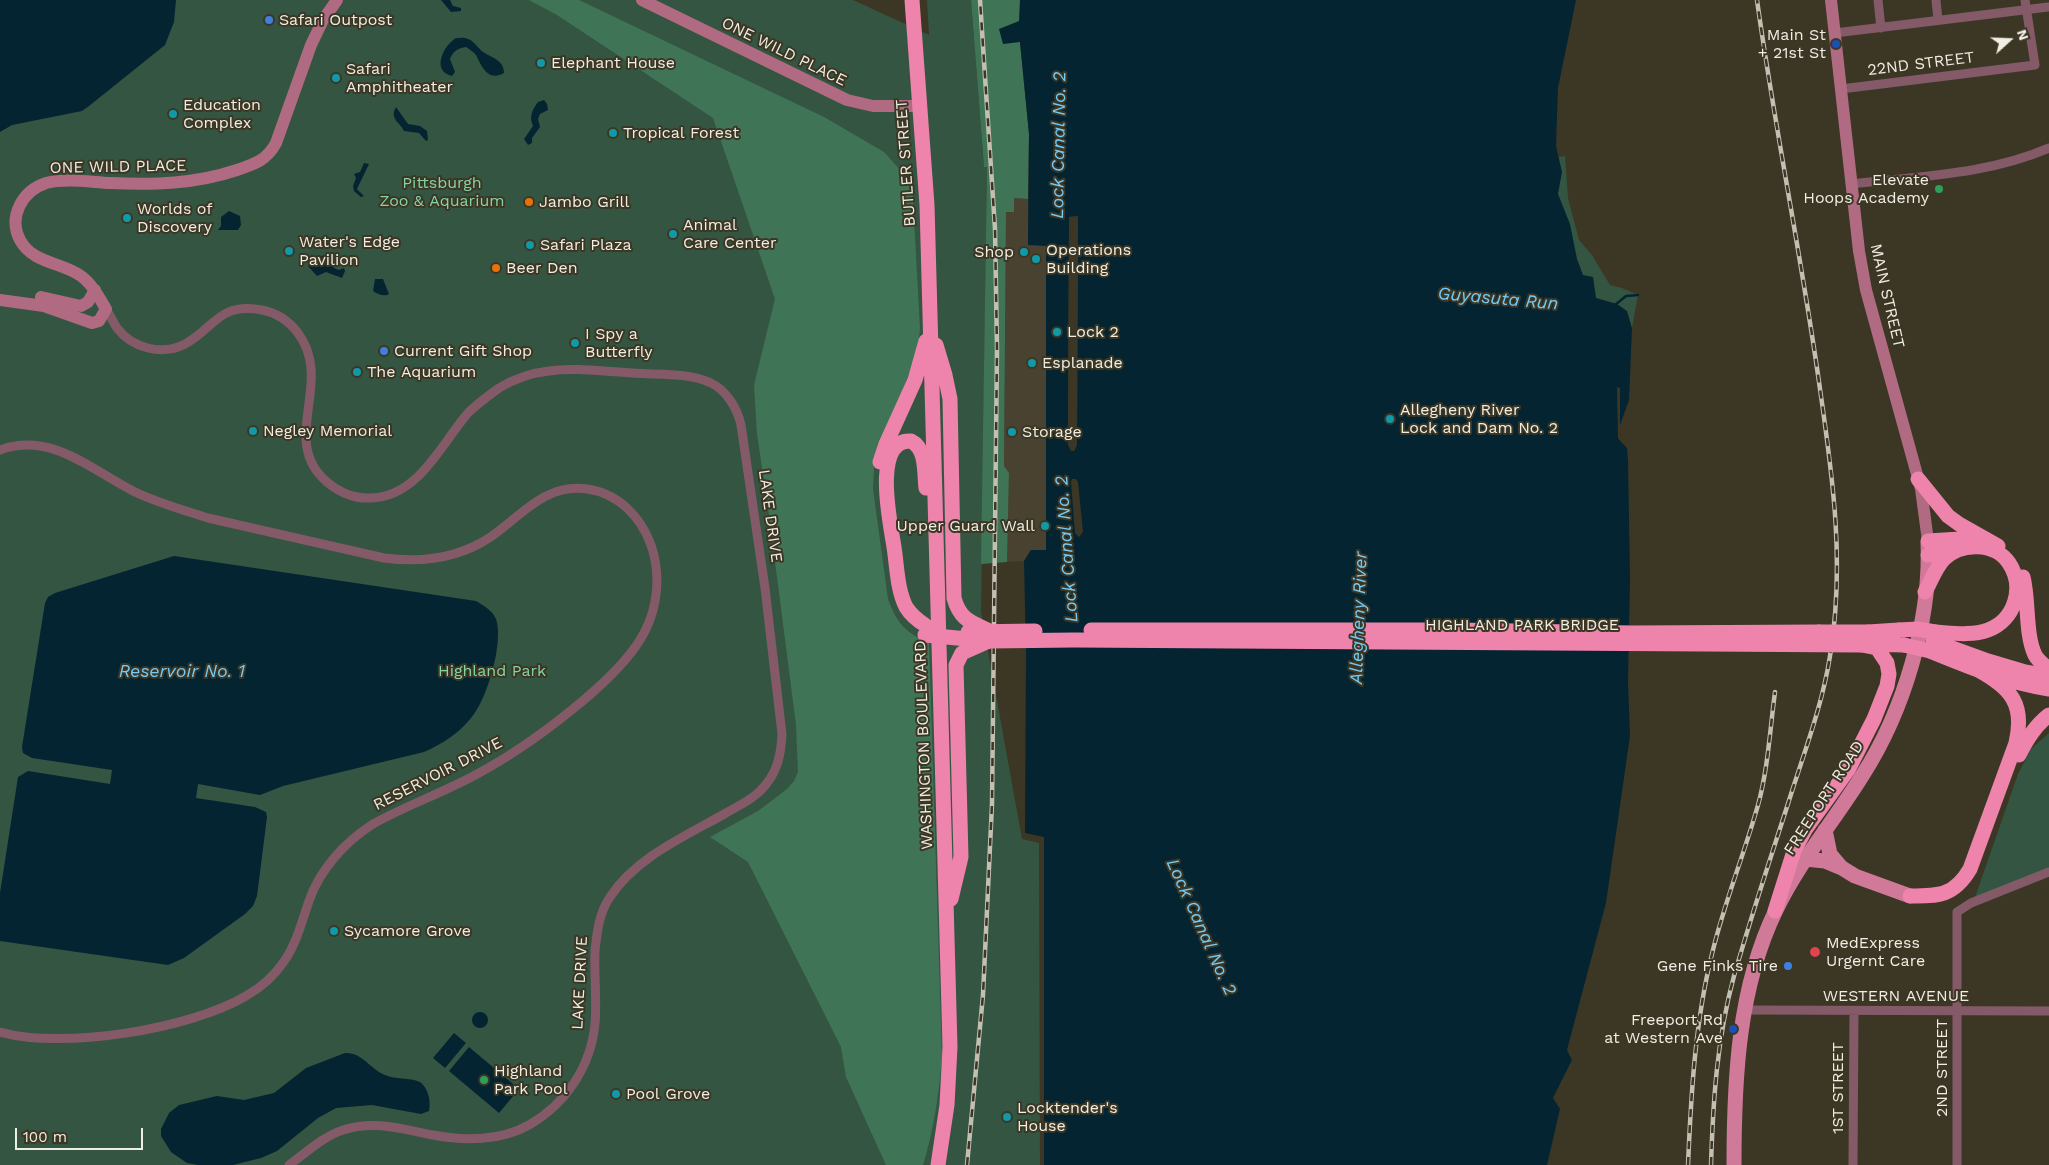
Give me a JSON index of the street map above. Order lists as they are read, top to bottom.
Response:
{
  "streets": {
    "highway": ["BUTLER STREET", "HIGHLAND PARK BRIDGE", "WASHINGTON BOULEVARD"],
    "main road": ["ONE WILD PLACE", "MAIN STREET", "FREEPORT ROAD"],
    "street": [
      "22ND STREET",
      "LAKE DRIVE",
      "RESERVOIR DRIVE",
      "WESTERN AVENUE",
      "2ND STREET",
      "1ST STREET"
    ]
  },
  "crossings": [
    ["ONE WILD PLACE", "BUTLER STREET"],
    ["ONE WILD PLACE", "LAKE DRIVE"],
    ["22ND STREET", "MAIN STREET"],
    ["BUTLER STREET", "WASHINGTON BOULEVARD"],
    ["MAIN STREET", "FREEPORT ROAD"],
    ["HIGHLAND PARK BRIDGE", "WASHINGTON BOULEVARD"],
    ["FREEPORT ROAD", "WESTERN AVENUE"],
    ["WESTERN AVENUE", "2ND STREET"],
    ["WESTERN AVENUE", "1ST STREET"]
  ],
  "water": [
    "Lock Canal No. 2",
    "Guyasuta Run",
    "Allegheny River",
    "Reservoir No. 1"
  ],
  "parks": ["Pittsburgh Zoo & Aquarium", "Highland Park"],
  "places": [
    "Safari Outpost",
    "Main St + 21st St",
    "Elephant House",
    "Safari Amphitheater",
    "Education Complex",
    "Tropical Forest",
    "Elevate Hoops Academy",
    "Jambo Grill",
    "Worlds of Discovery",
    "Animal Care Center",
    "Safari Plaza",
    "Water's Edge Pavilion",
    "Shop",
    "Operations Building",
    "Beer Den",
    "Lock 2",
    "I Spy a Butterfly",
    "Current Gift Shop",
    "Esplanade",
    "The Aquarium",
    "Allegheny River Lock and Dam No. 2",
    "Negley Memorial",
    "Storage",
    "Upper Guard Wall",
    "Sycamore Grove",
    "MedExpress Urgernt Care",
    "Gene Finks Tire",
    "Freeport Rd at Western Ave",
    "Highland Park Pool",
    "Pool Grove",
    "Locktender's House"
  ],
  "scale_bar": "100 m",
  "north": "right"
}
